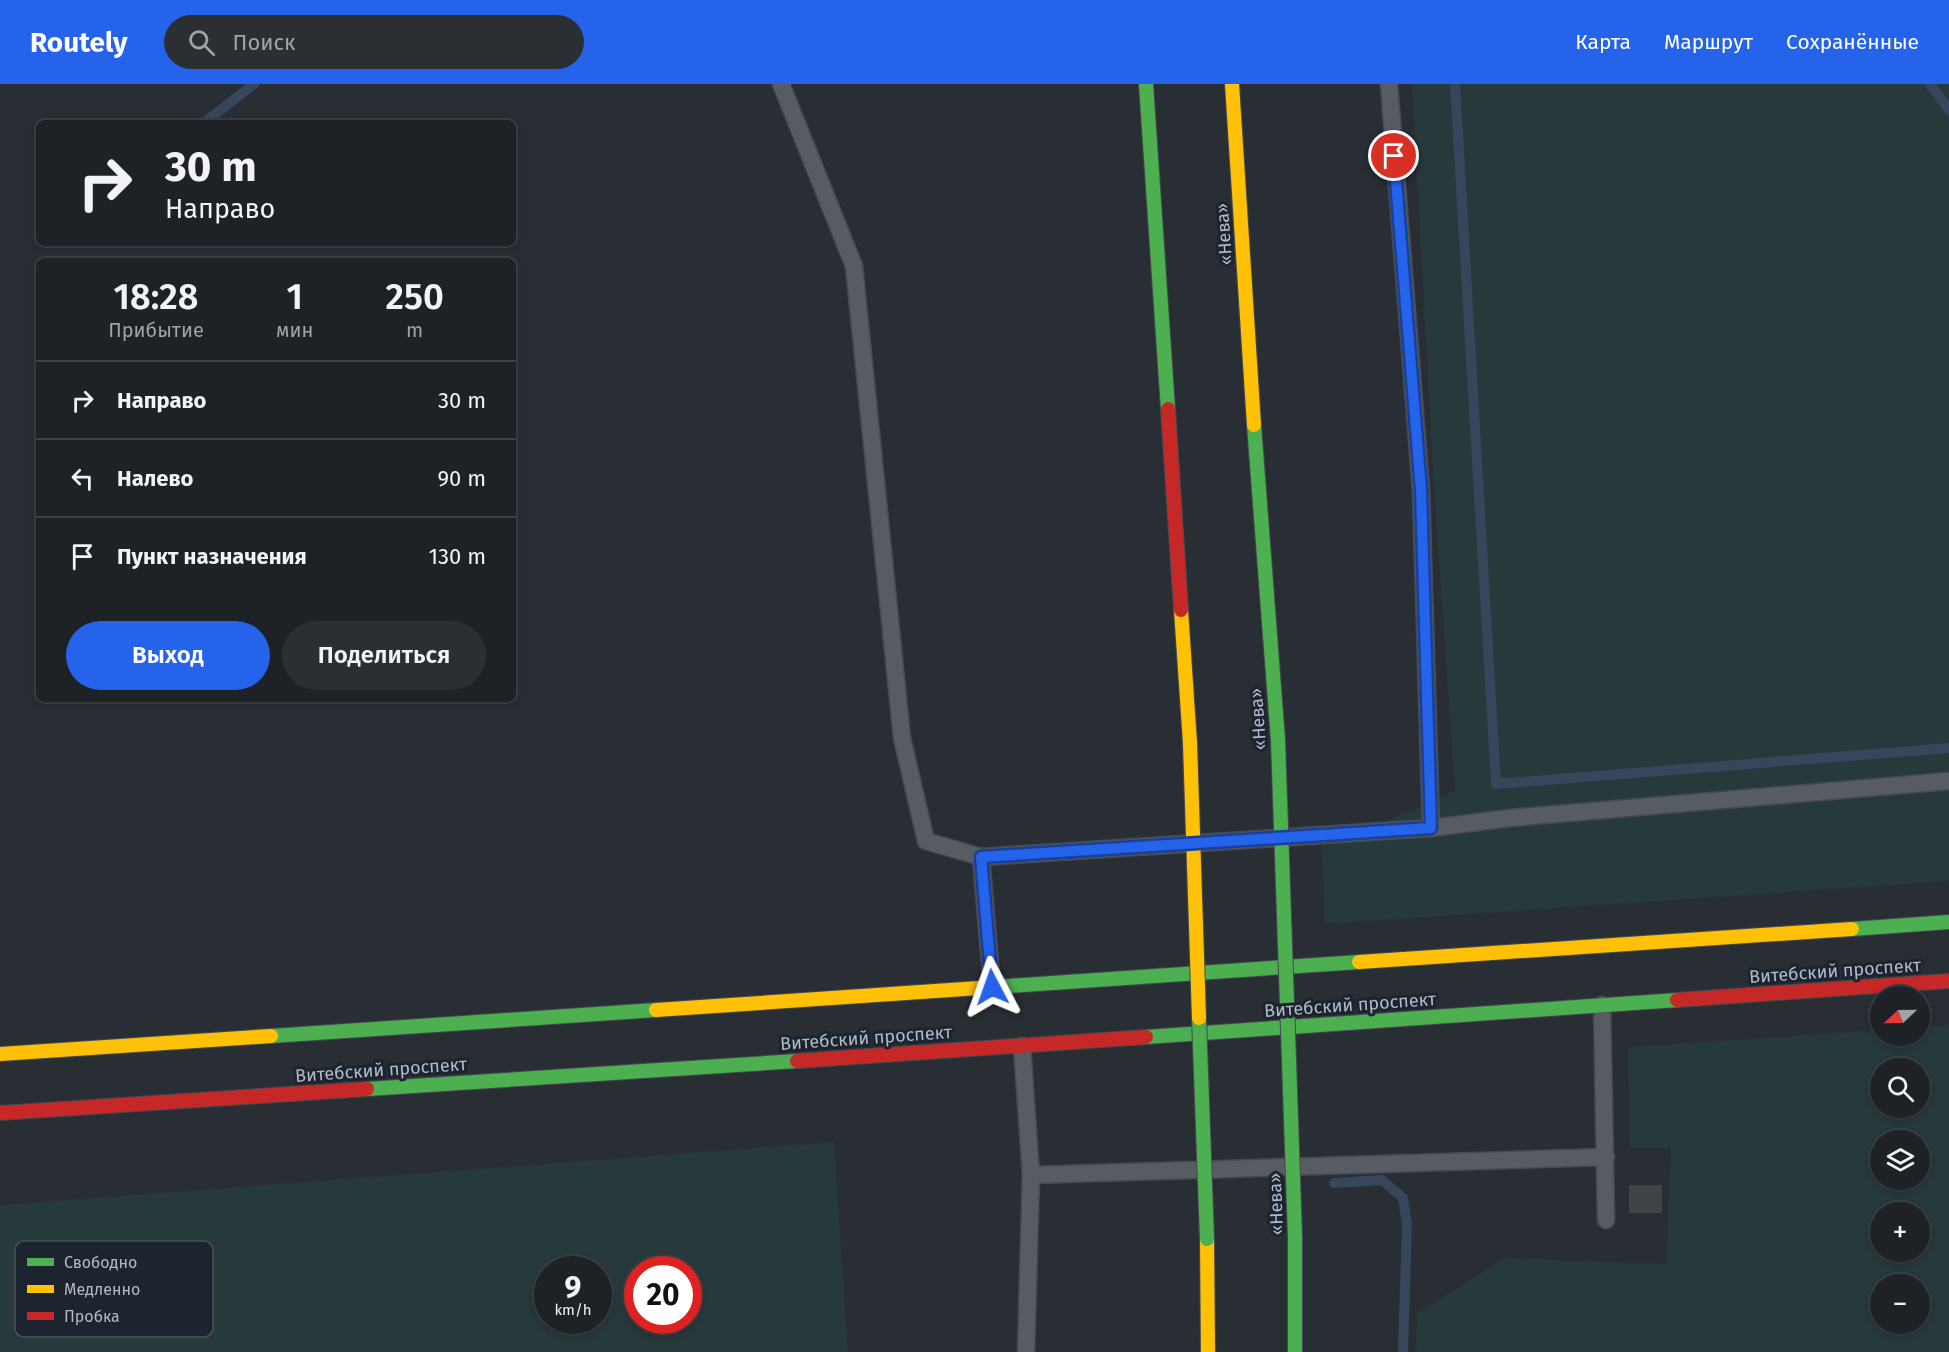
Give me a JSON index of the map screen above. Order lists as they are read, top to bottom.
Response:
{
  "streets": {
    "main road": ["«Нева»", "Витебский проспект"]
  },
  "legend": ["Свободно", "Медленно", "Пробка"],
  "north": "left",
  "page": {
    "header": "Routely",
    "search": "Поиск",
    "nav": ["Карта", "Маршрут", "Сохранённые"],
    "turn": ["30 m", "Направо"],
    "eta": [
      "18:28",
      "Прибытие",
      "1",
      "мин",
      "250",
      "m"
    ],
    "list": [
      {
        "name": "Направо",
        "value": "30 m"
      },
      {
        "name": "Налево",
        "value": "90 m"
      },
      {
        "name": "Пункт назначения",
        "value": "130 m"
      }
    ],
    "buttons": ["Выход", "Поделиться"],
    "map_buttons": ["+", "−"],
    "speed": "9 km/h",
    "limit": "20"
  }
}
